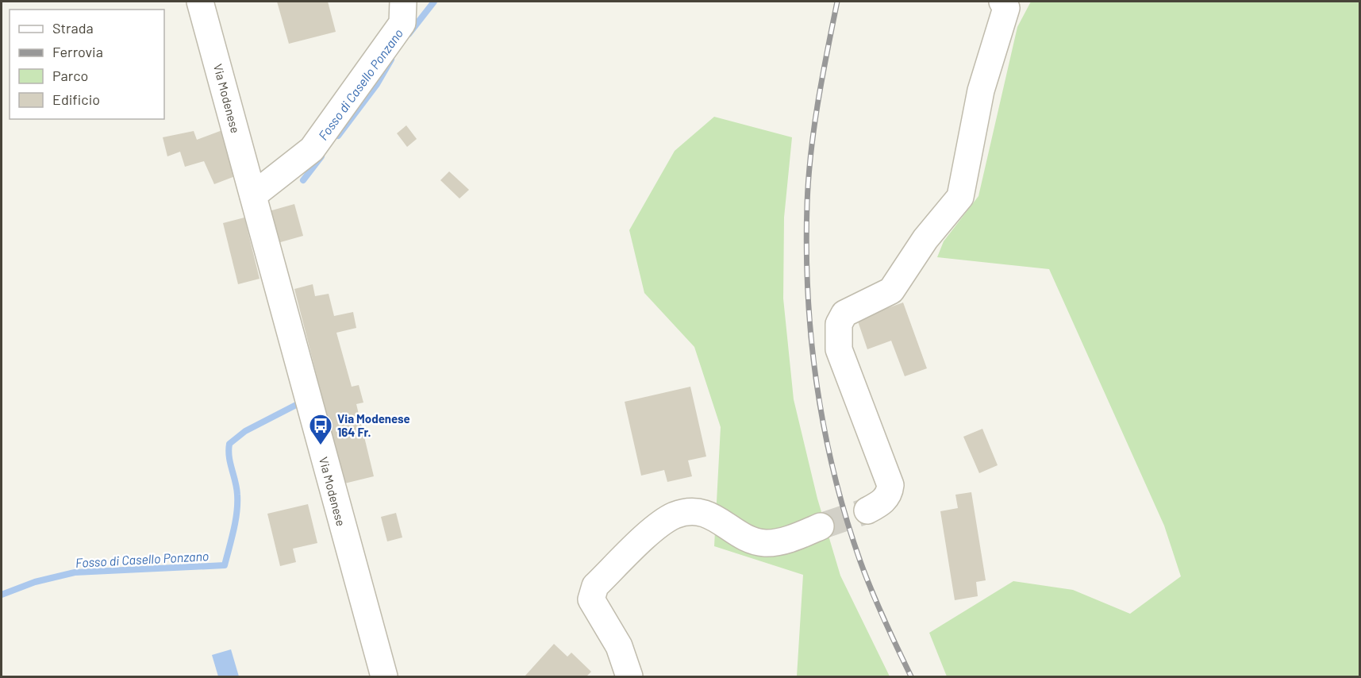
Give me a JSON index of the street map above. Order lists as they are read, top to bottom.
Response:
{
  "streets": {
    "street": ["Via Modenese"]
  },
  "water": ["Fosso di Casello Ponzano"],
  "places": {
    "bus stop": ["Via Modenese 164 Fr."]
  },
  "legend": [
    "Strada",
    "Ferrovia",
    "Parco",
    "Edificio"
  ]
}
